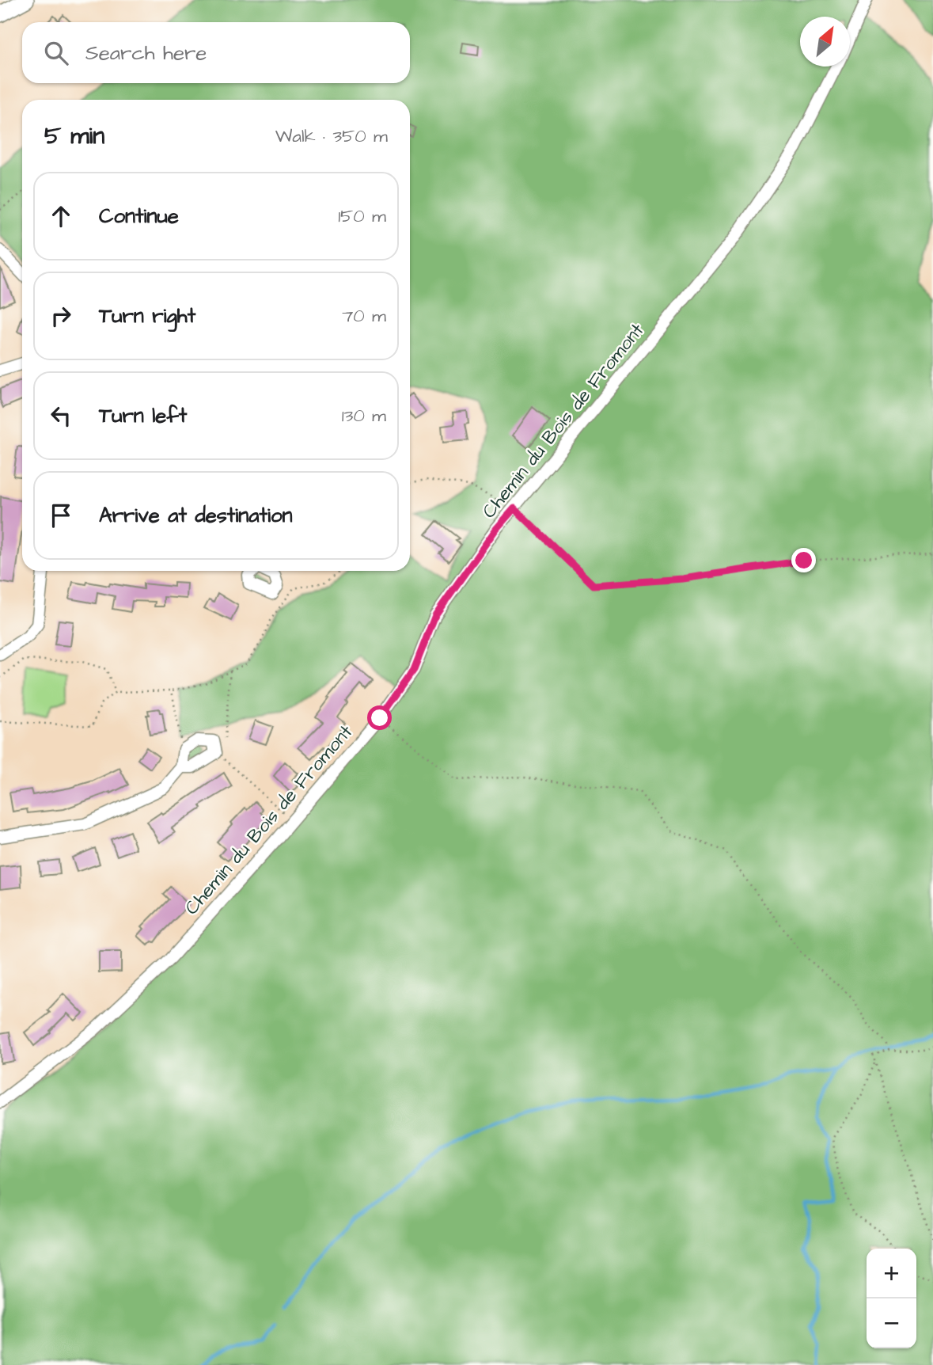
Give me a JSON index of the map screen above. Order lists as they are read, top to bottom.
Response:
{
  "streets": {
    "street": ["Chemin du Bois de Fromont"]
  },
  "north": "top right",
  "page": {
    "search": "Search here",
    "heading": ["5 min", "Walk · 350 m"],
    "list": [
      ["Continue", "150 m"],
      ["Turn right", "70 m"],
      ["Turn left", "130 m"],
      "Arrive at destination"
    ],
    "map_buttons": ["+", "−"]
  }
}
